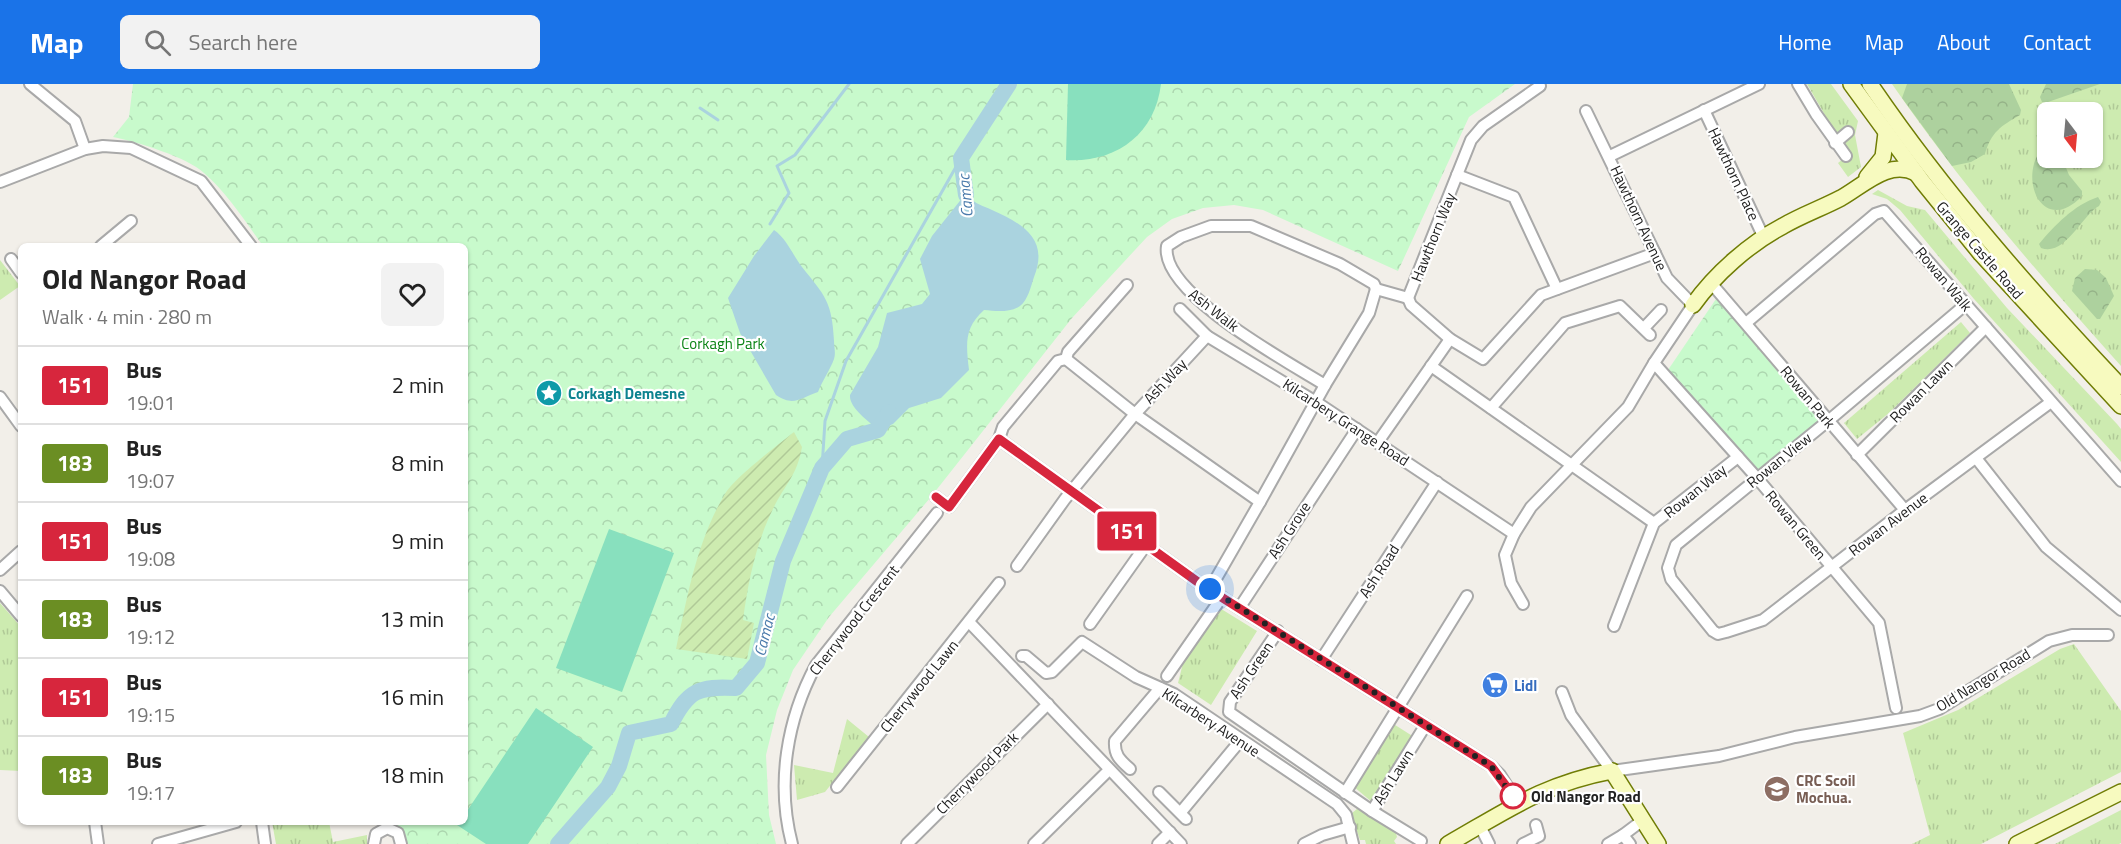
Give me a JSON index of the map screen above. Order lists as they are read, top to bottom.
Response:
{
  "streets": {
    "main road": ["Grange Castle Road", "Old Nangor Road"],
    "street": [
      "Hawthorn Place",
      "Hawthorn Avenue",
      "Hawthorn Way",
      "Rowan Walk",
      "Ash Walk",
      "Ash Way",
      "Rowan Lawn",
      "Rowan Park",
      "Kilcarbery Grange Road",
      "Rowan View",
      "Rowan Way",
      "Rowan Avenue",
      "Rowan Green",
      "Ash Grove",
      "Ash Road",
      "Cherrywood Crescent",
      "Ash Green",
      "Cherrywood Lawn",
      "Kilcarbery Avenue",
      "Cherrywood Park",
      "Ash Lawn"
    ]
  },
  "crossings": [
    ["Hawthorn Place", "Hawthorn Avenue"],
    ["Rowan Walk", "Rowan Lawn"],
    ["Rowan Walk", "Rowan Park"],
    ["Rowan Walk", "Rowan View"],
    ["Rowan Walk", "Rowan Avenue"],
    ["Ash Way", "Kilcarbery Grange Road"],
    ["Rowan Lawn", "Rowan Park"],
    ["Rowan Park", "Rowan View"],
    ["Rowan Park", "Rowan Avenue"],
    ["Kilcarbery Grange Road", "Ash Grove"],
    ["Kilcarbery Grange Road", "Ash Road"],
    ["Rowan View", "Rowan Avenue"],
    ["Rowan View", "Rowan Green"],
    ["Rowan Way", "Rowan Green"],
    ["Rowan Avenue", "Rowan Green"],
    ["Ash Green", "Ash Lawn"]
  ],
  "water": ["Camac"],
  "parks": ["Corkagh Park"],
  "places": {
    "place": ["Corkagh Demesne"],
    "supermarket": ["Lidl"],
    "school or university": ["CRC Scoil Mochua."],
    "other": ["Old Nangor Road"]
  },
  "lines": ["bus line 151"],
  "north": "bottom",
  "page": {
    "header": "Map",
    "search": "Search here",
    "nav": [
      "Home",
      "Map",
      "About",
      "Contact"
    ],
    "on_map": "151",
    "heading": ["Old Nangor Road", "Walk · 4 min · 280 m"],
    "list": [
      {
        "mark": "151",
        "name": "Bus",
        "note": "19:01",
        "value": "2 min"
      },
      {
        "mark": "183",
        "name": "Bus",
        "note": "19:07",
        "value": "8 min"
      },
      {
        "mark": "151",
        "name": "Bus",
        "note": "19:08",
        "value": "9 min"
      },
      {
        "mark": "183",
        "name": "Bus",
        "note": "19:12",
        "value": "13 min"
      },
      {
        "mark": "151",
        "name": "Bus",
        "note": "19:15",
        "value": "16 min"
      },
      {
        "mark": "183",
        "name": "Bus",
        "note": "19:17",
        "value": "18 min"
      }
    ]
  }
}
